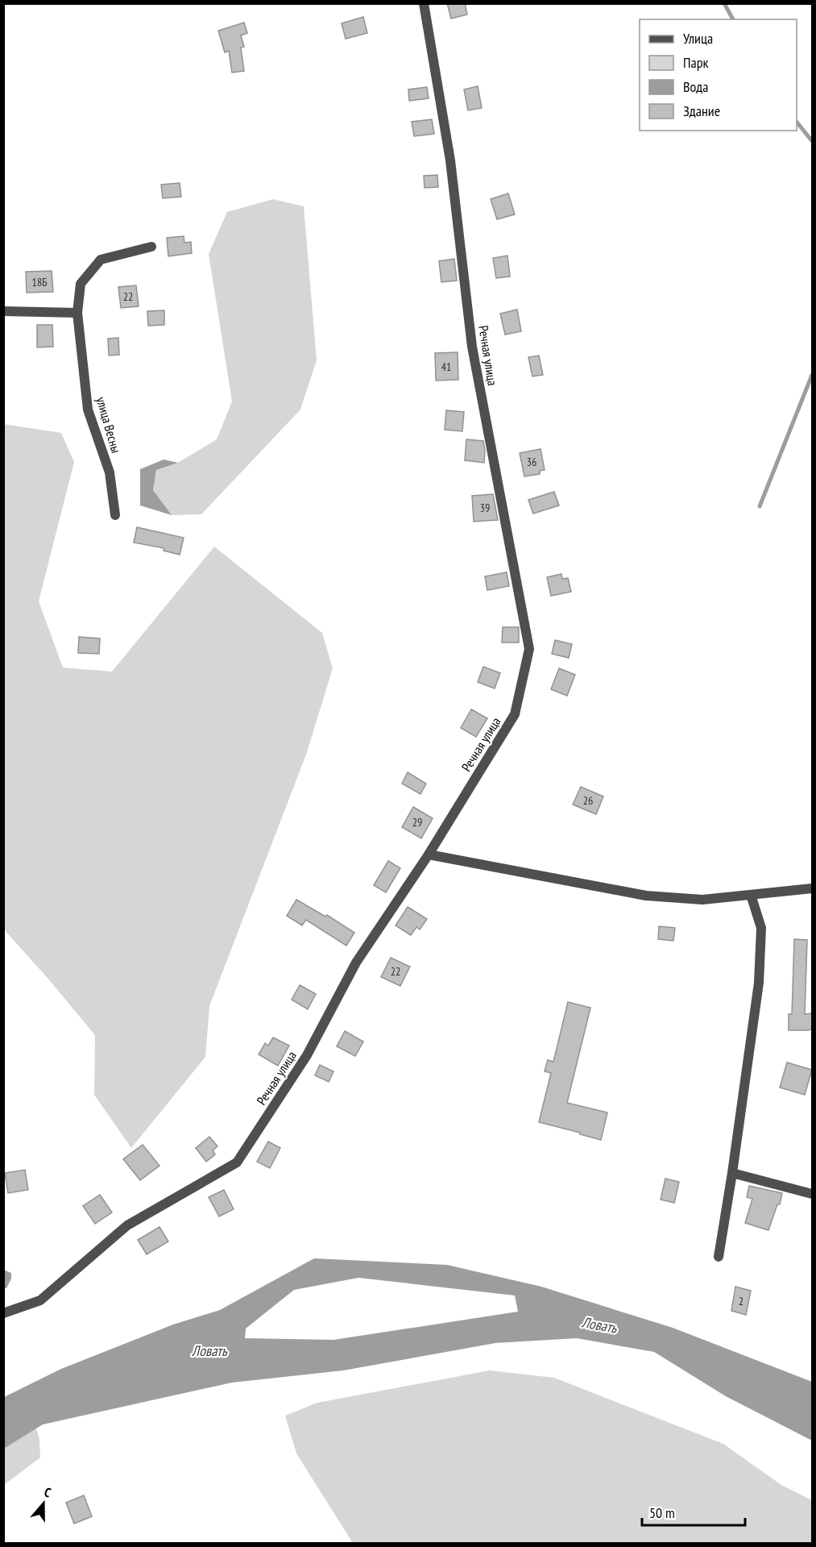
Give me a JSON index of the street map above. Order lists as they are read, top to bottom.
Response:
{
  "streets": {
    "street": ["Речная улица", "улица Весны"]
  },
  "water": ["Ловать"],
  "house_numbers": [
    "18Б",
    "22",
    "41",
    "36",
    "39",
    "26",
    "29",
    "22",
    "2"
  ],
  "legend": [
    "Улица",
    "Парк",
    "Вода",
    "Здание"
  ],
  "scale_bar": "50 m",
  "north": "top"
}
